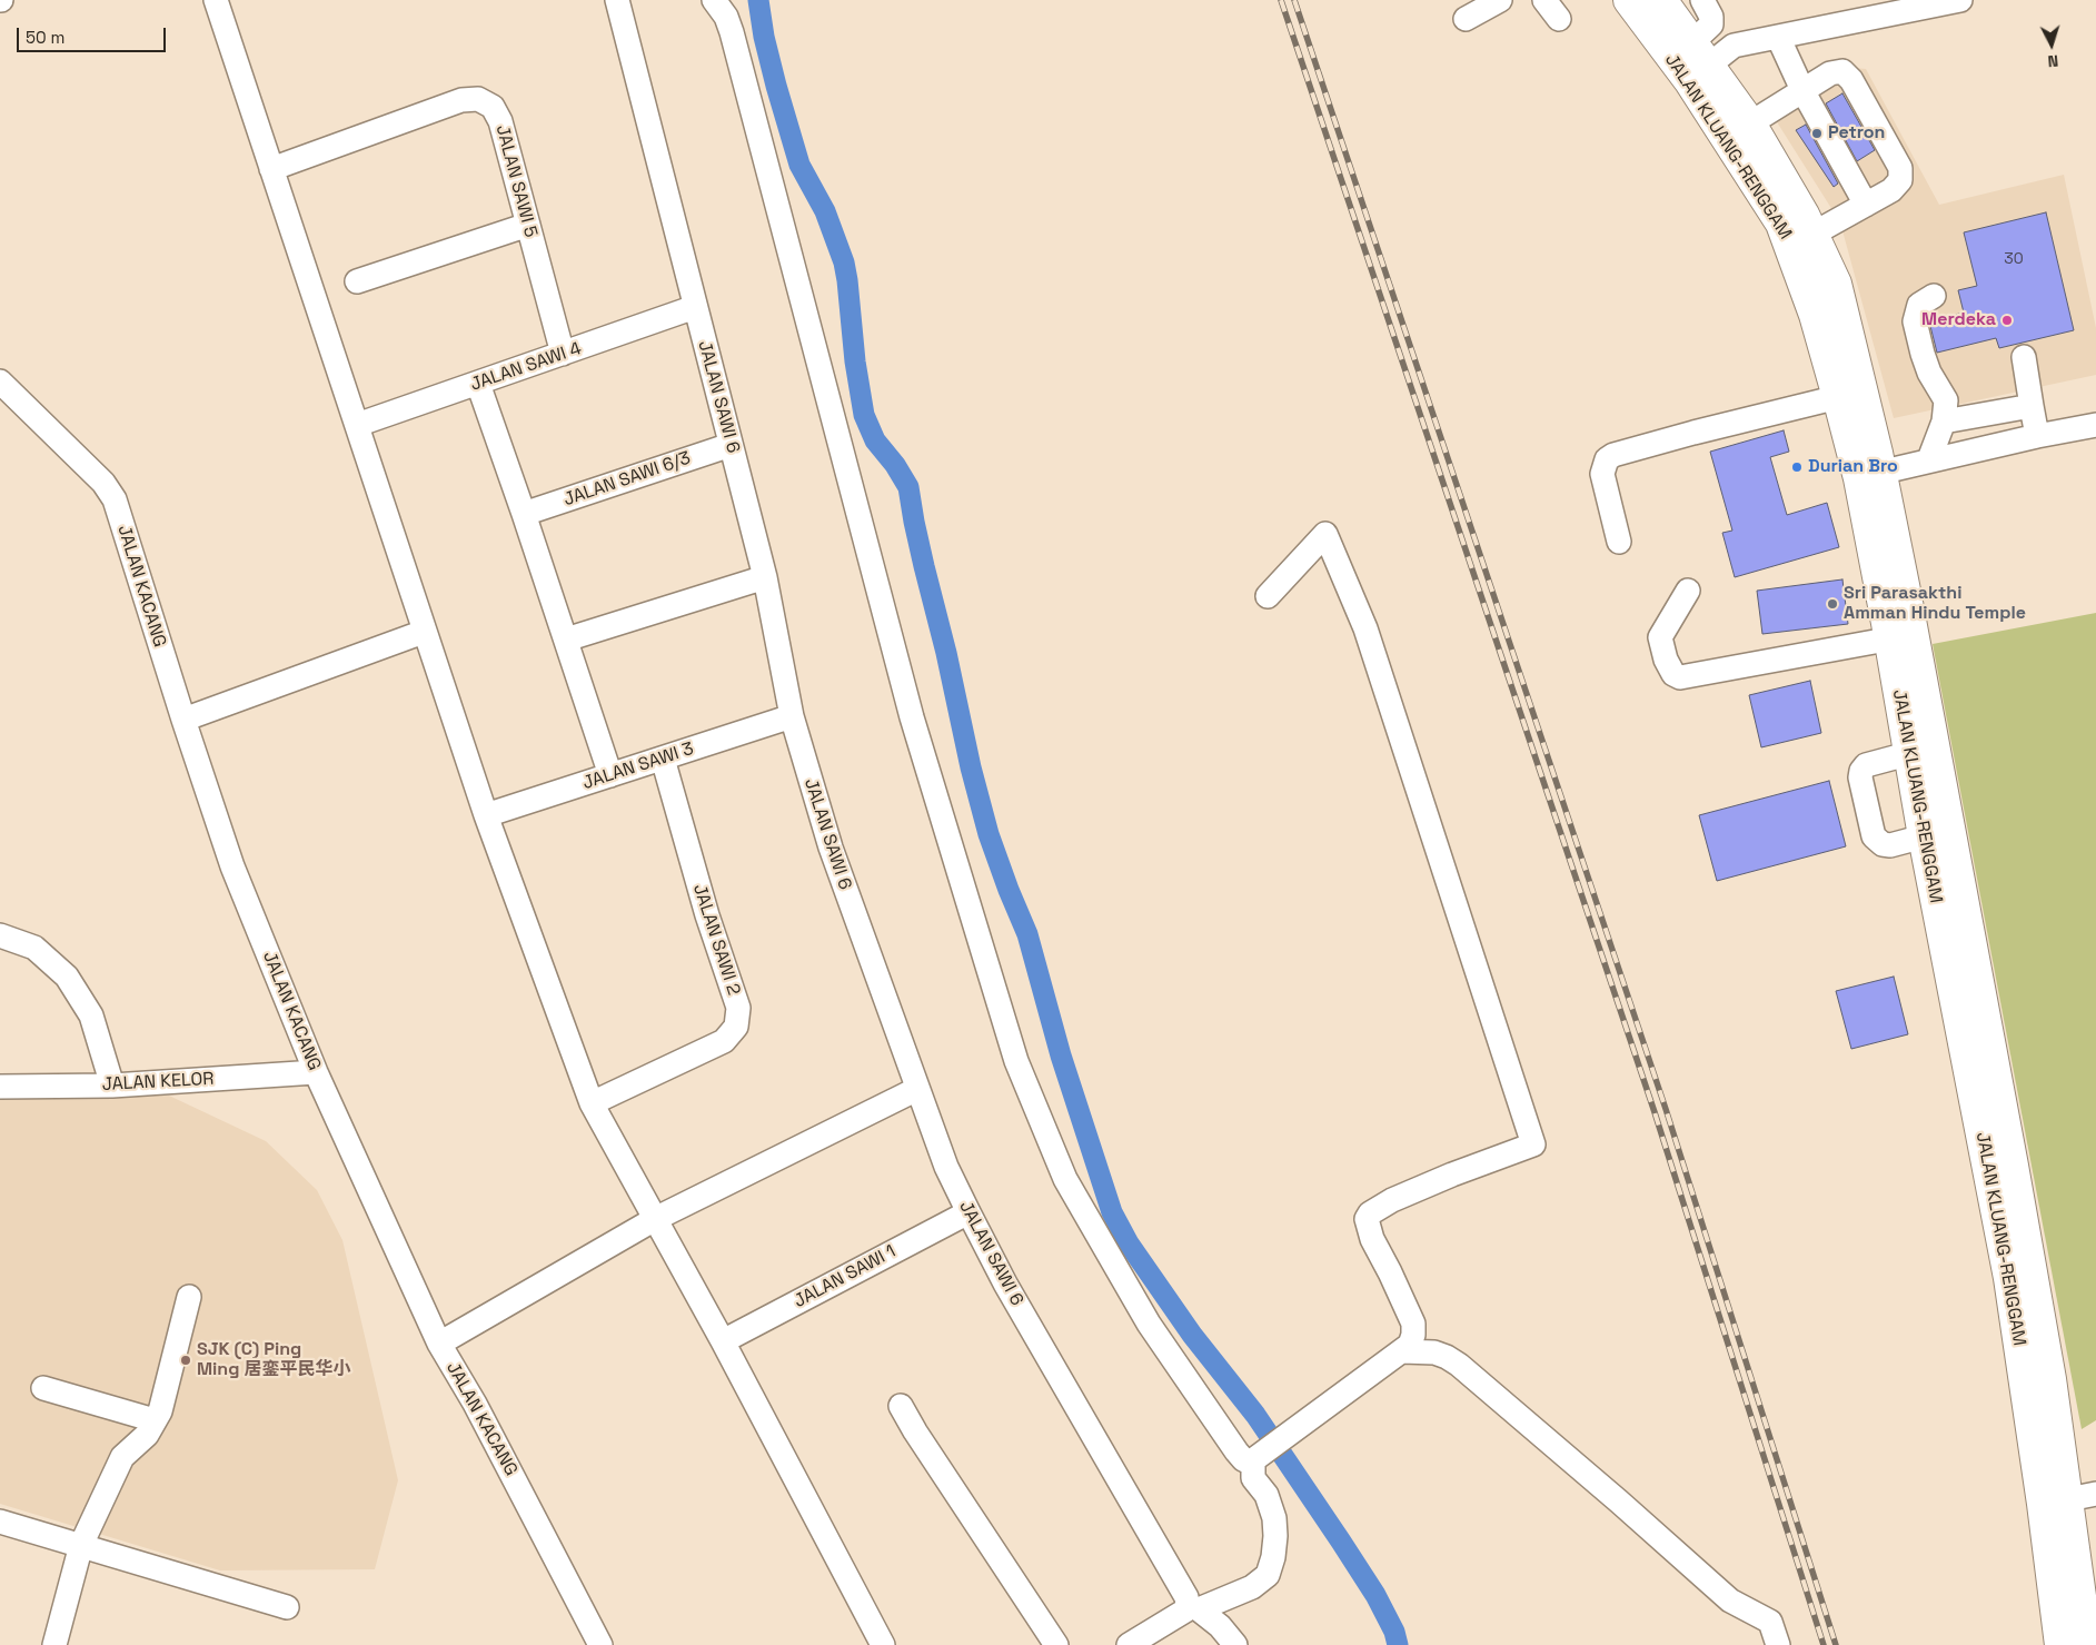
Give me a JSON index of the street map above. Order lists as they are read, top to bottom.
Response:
{
  "streets": {
    "main road": ["JALAN KLUANG-RENGGAM"],
    "street": [
      "JALAN SAWI 5",
      "JALAN SAWI 4",
      "JALAN SAWI 6",
      "JALAN SAWI 6/3",
      "JALAN KACANG",
      "JALAN SAWI 3",
      "JALAN SAWI 2",
      "JALAN KELOR",
      "JALAN SAWI 1"
    ]
  },
  "crossings": [
    ["JALAN SAWI 5", "JALAN SAWI 4"],
    ["JALAN SAWI 4", "JALAN SAWI 6"],
    ["JALAN SAWI 6", "JALAN SAWI 6/3"],
    ["JALAN SAWI 6", "JALAN SAWI 3"],
    ["JALAN SAWI 6", "JALAN SAWI 1"],
    ["JALAN KACANG", "JALAN KELOR"],
    ["JALAN SAWI 3", "JALAN SAWI 2"]
  ],
  "places": [
    "Petron",
    "Merdeka",
    "Durian Bro",
    "Sri Parasakthi Amman Hindu Temple",
    "SJK (C) Ping Ming 居銮平民华小"
  ],
  "house_numbers": ["30"],
  "scale_bar": "50 m",
  "north": "bottom"
}
